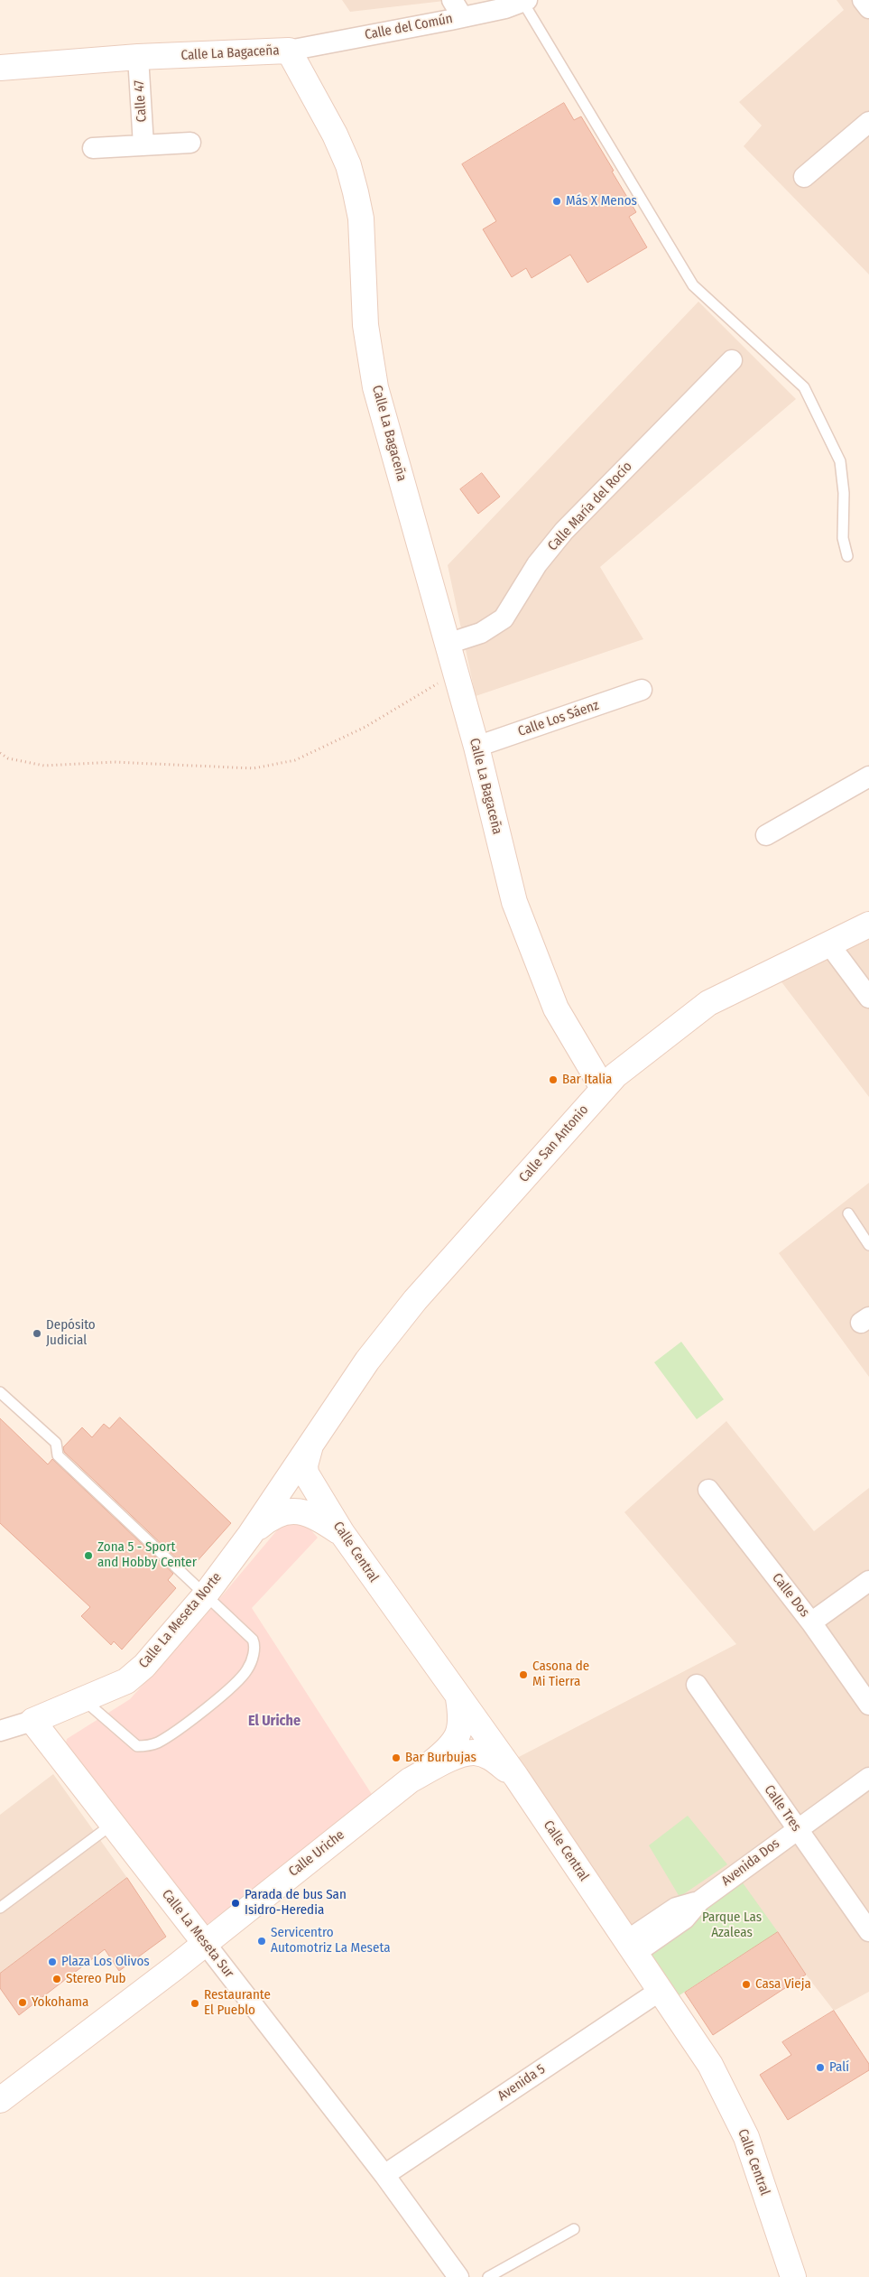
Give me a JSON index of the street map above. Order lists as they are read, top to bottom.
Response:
{
  "streets": {
    "main road": [
      "Calle La Bagaceña",
      "Calle San Antonio",
      "Calle Central",
      "Calle La Meseta Norte",
      "Calle Uriche",
      "Calle La Meseta Sur"
    ],
    "street": [
      "Calle del Común",
      "Calle 47",
      "Calle María del Rocío",
      "Calle Los Sáenz",
      "Calle Dos",
      "Calle Tres",
      "Avenida Dos",
      "Avenida 5"
    ]
  },
  "crossings": [
    ["Calle del Común", "Calle La Bagaceña"],
    ["Calle La Bagaceña", "Calle 47"],
    ["Calle La Bagaceña", "Calle María del Rocío"],
    ["Calle La Bagaceña", "Calle Los Sáenz"],
    ["Calle La Bagaceña", "Calle San Antonio"],
    ["Calle San Antonio", "Calle Central"],
    ["Calle San Antonio", "Calle La Meseta Norte"],
    ["Calle Central", "Calle La Meseta Norte"],
    ["Calle Central", "Calle Uriche"],
    ["Calle Central", "Avenida Dos"],
    ["Calle Central", "Avenida 5"],
    ["Calle La Meseta Norte", "Calle La Meseta Sur"],
    ["Calle Tres", "Avenida Dos"],
    ["Calle Uriche", "Calle La Meseta Sur"],
    ["Calle La Meseta Sur", "Avenida 5"]
  ],
  "districts": ["El Uriche"],
  "parks": ["Parque Las Azaleas"],
  "places": [
    "Más X Menos",
    "Bar Italia",
    "Depósito Judicial",
    "Zona 5 - Sport and Hobby Center",
    "Casona de Mi Tierra",
    "Bar Burbujas",
    "Parada de bus San Isidro-Heredia",
    "Servicentro Automotriz La Meseta",
    "Plaza Los Olivos",
    "Stereo Pub",
    "Casa Vieja",
    "Yokohama",
    "Restaurante El Pueblo",
    "Palí"
  ]
}
